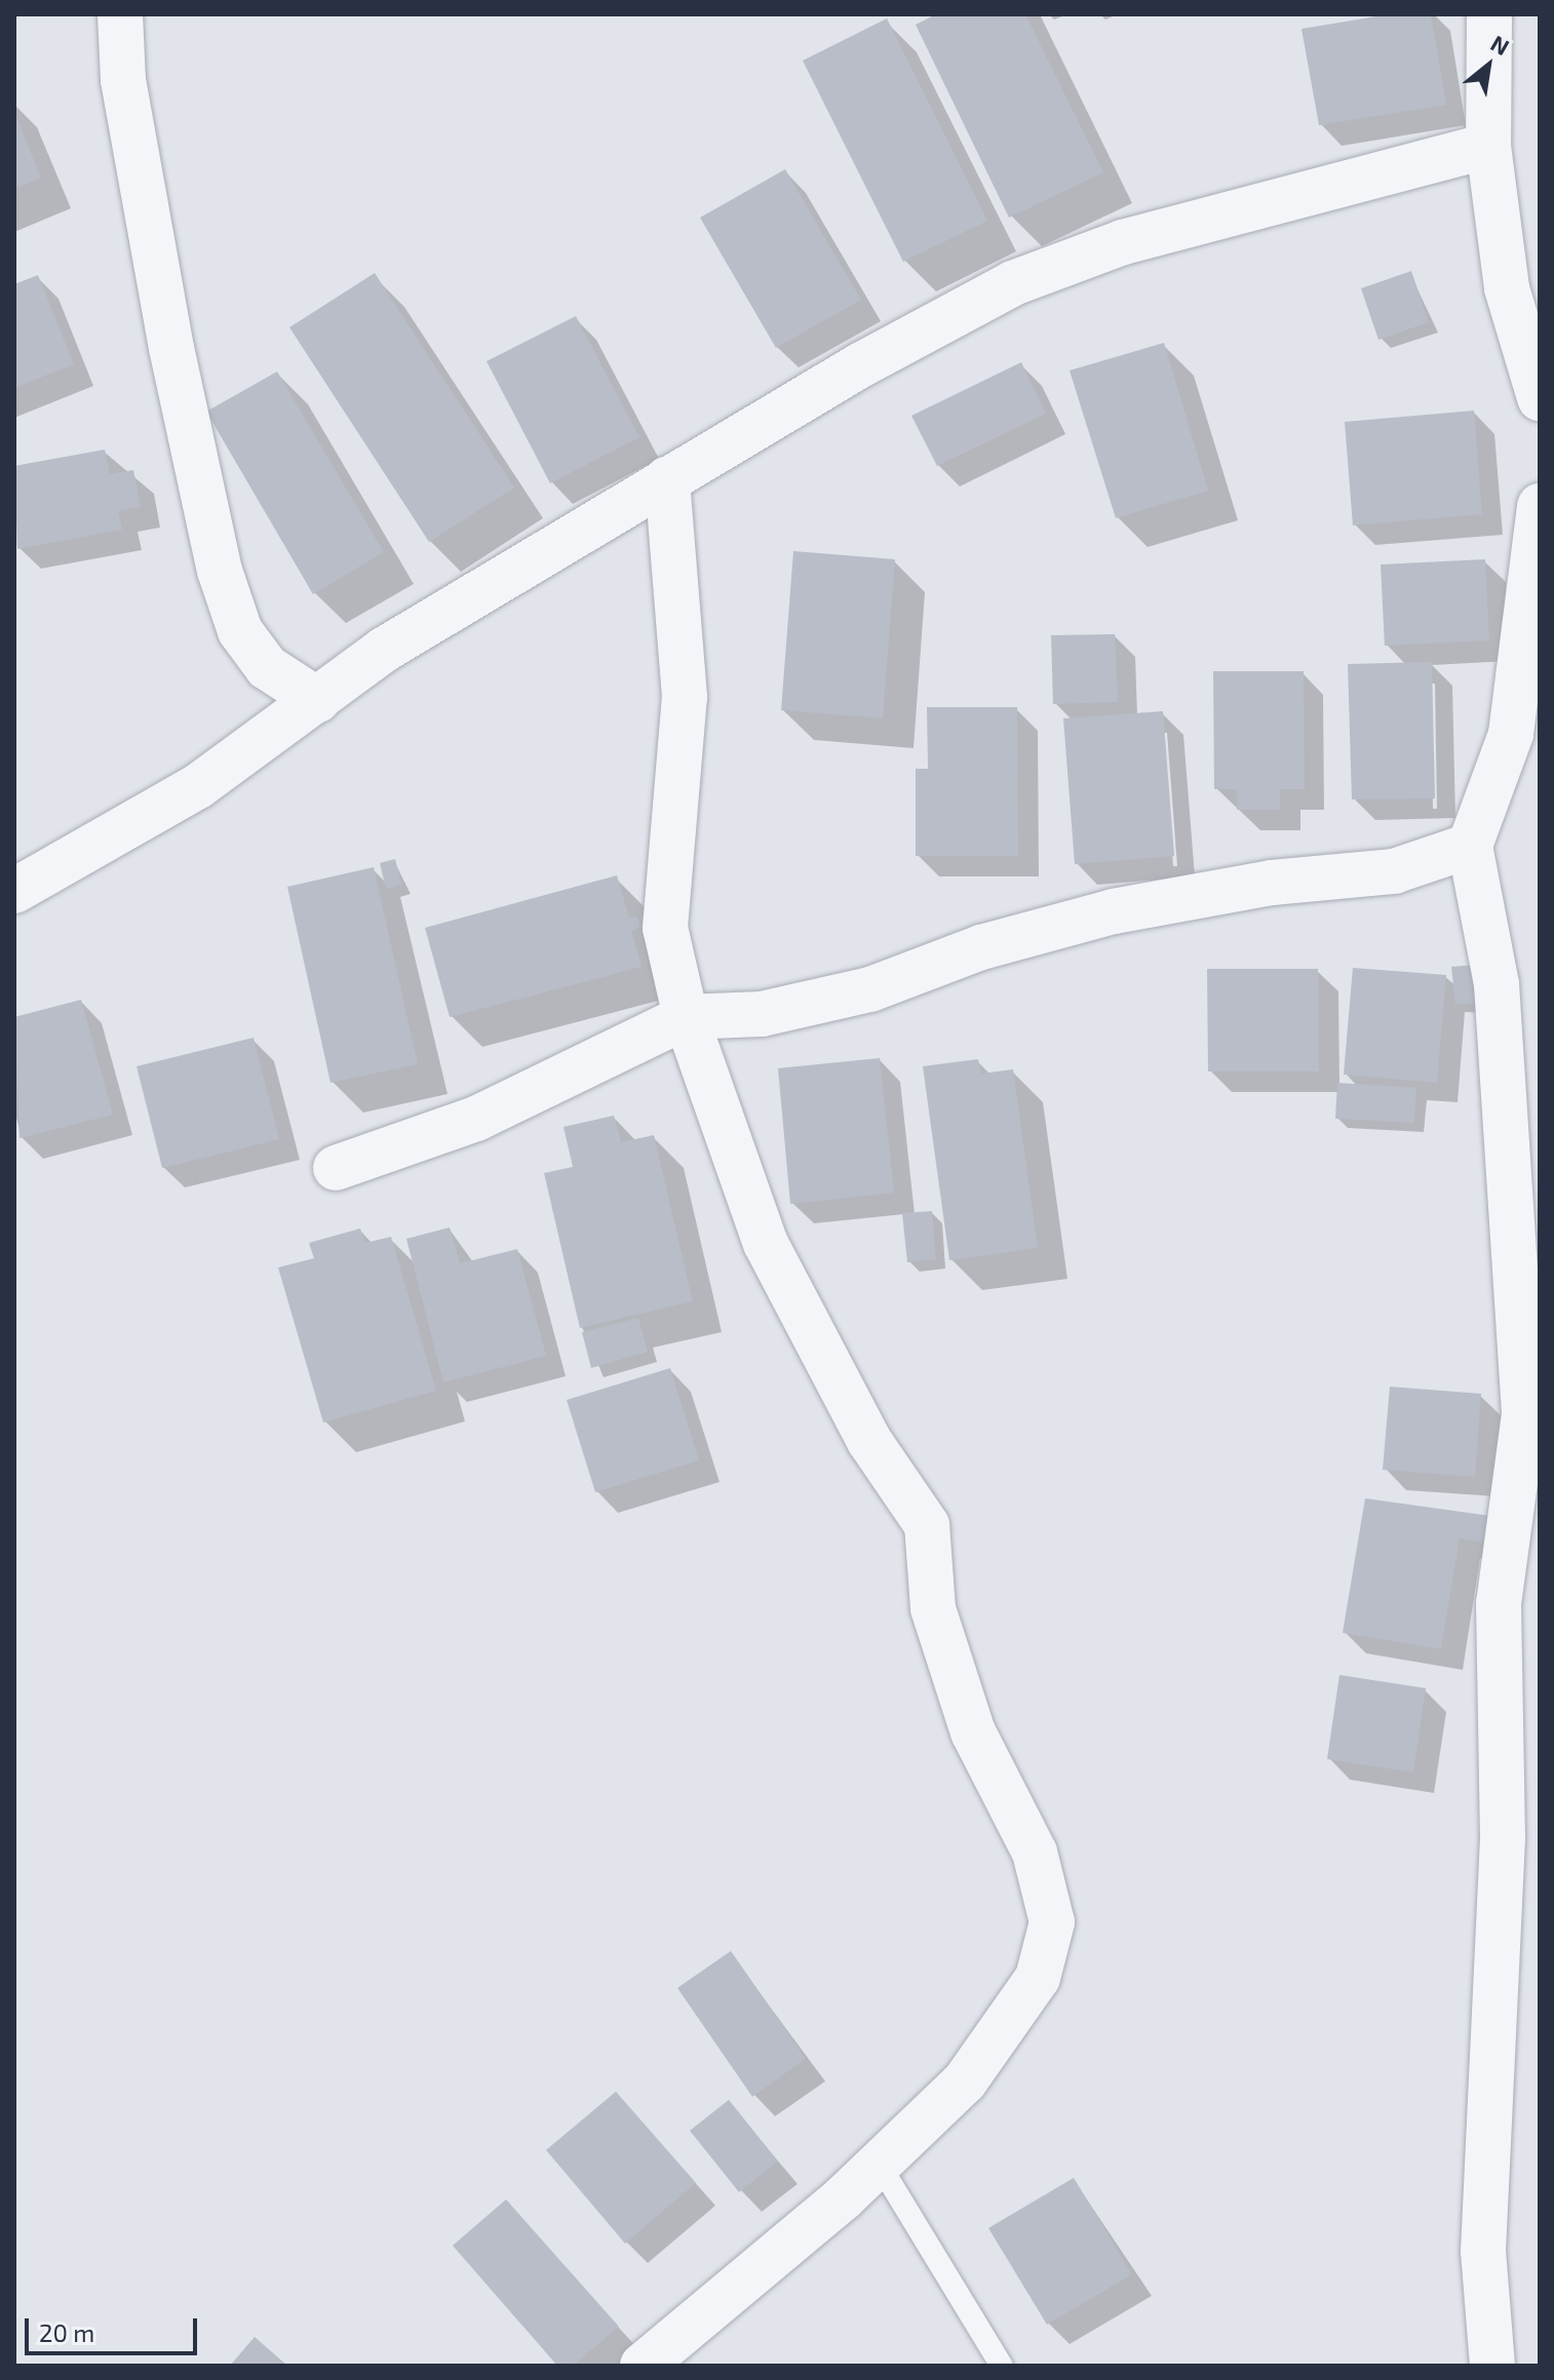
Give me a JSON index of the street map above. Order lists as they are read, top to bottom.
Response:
{
  "scale_bar": "20 m",
  "north": "top right"
}
